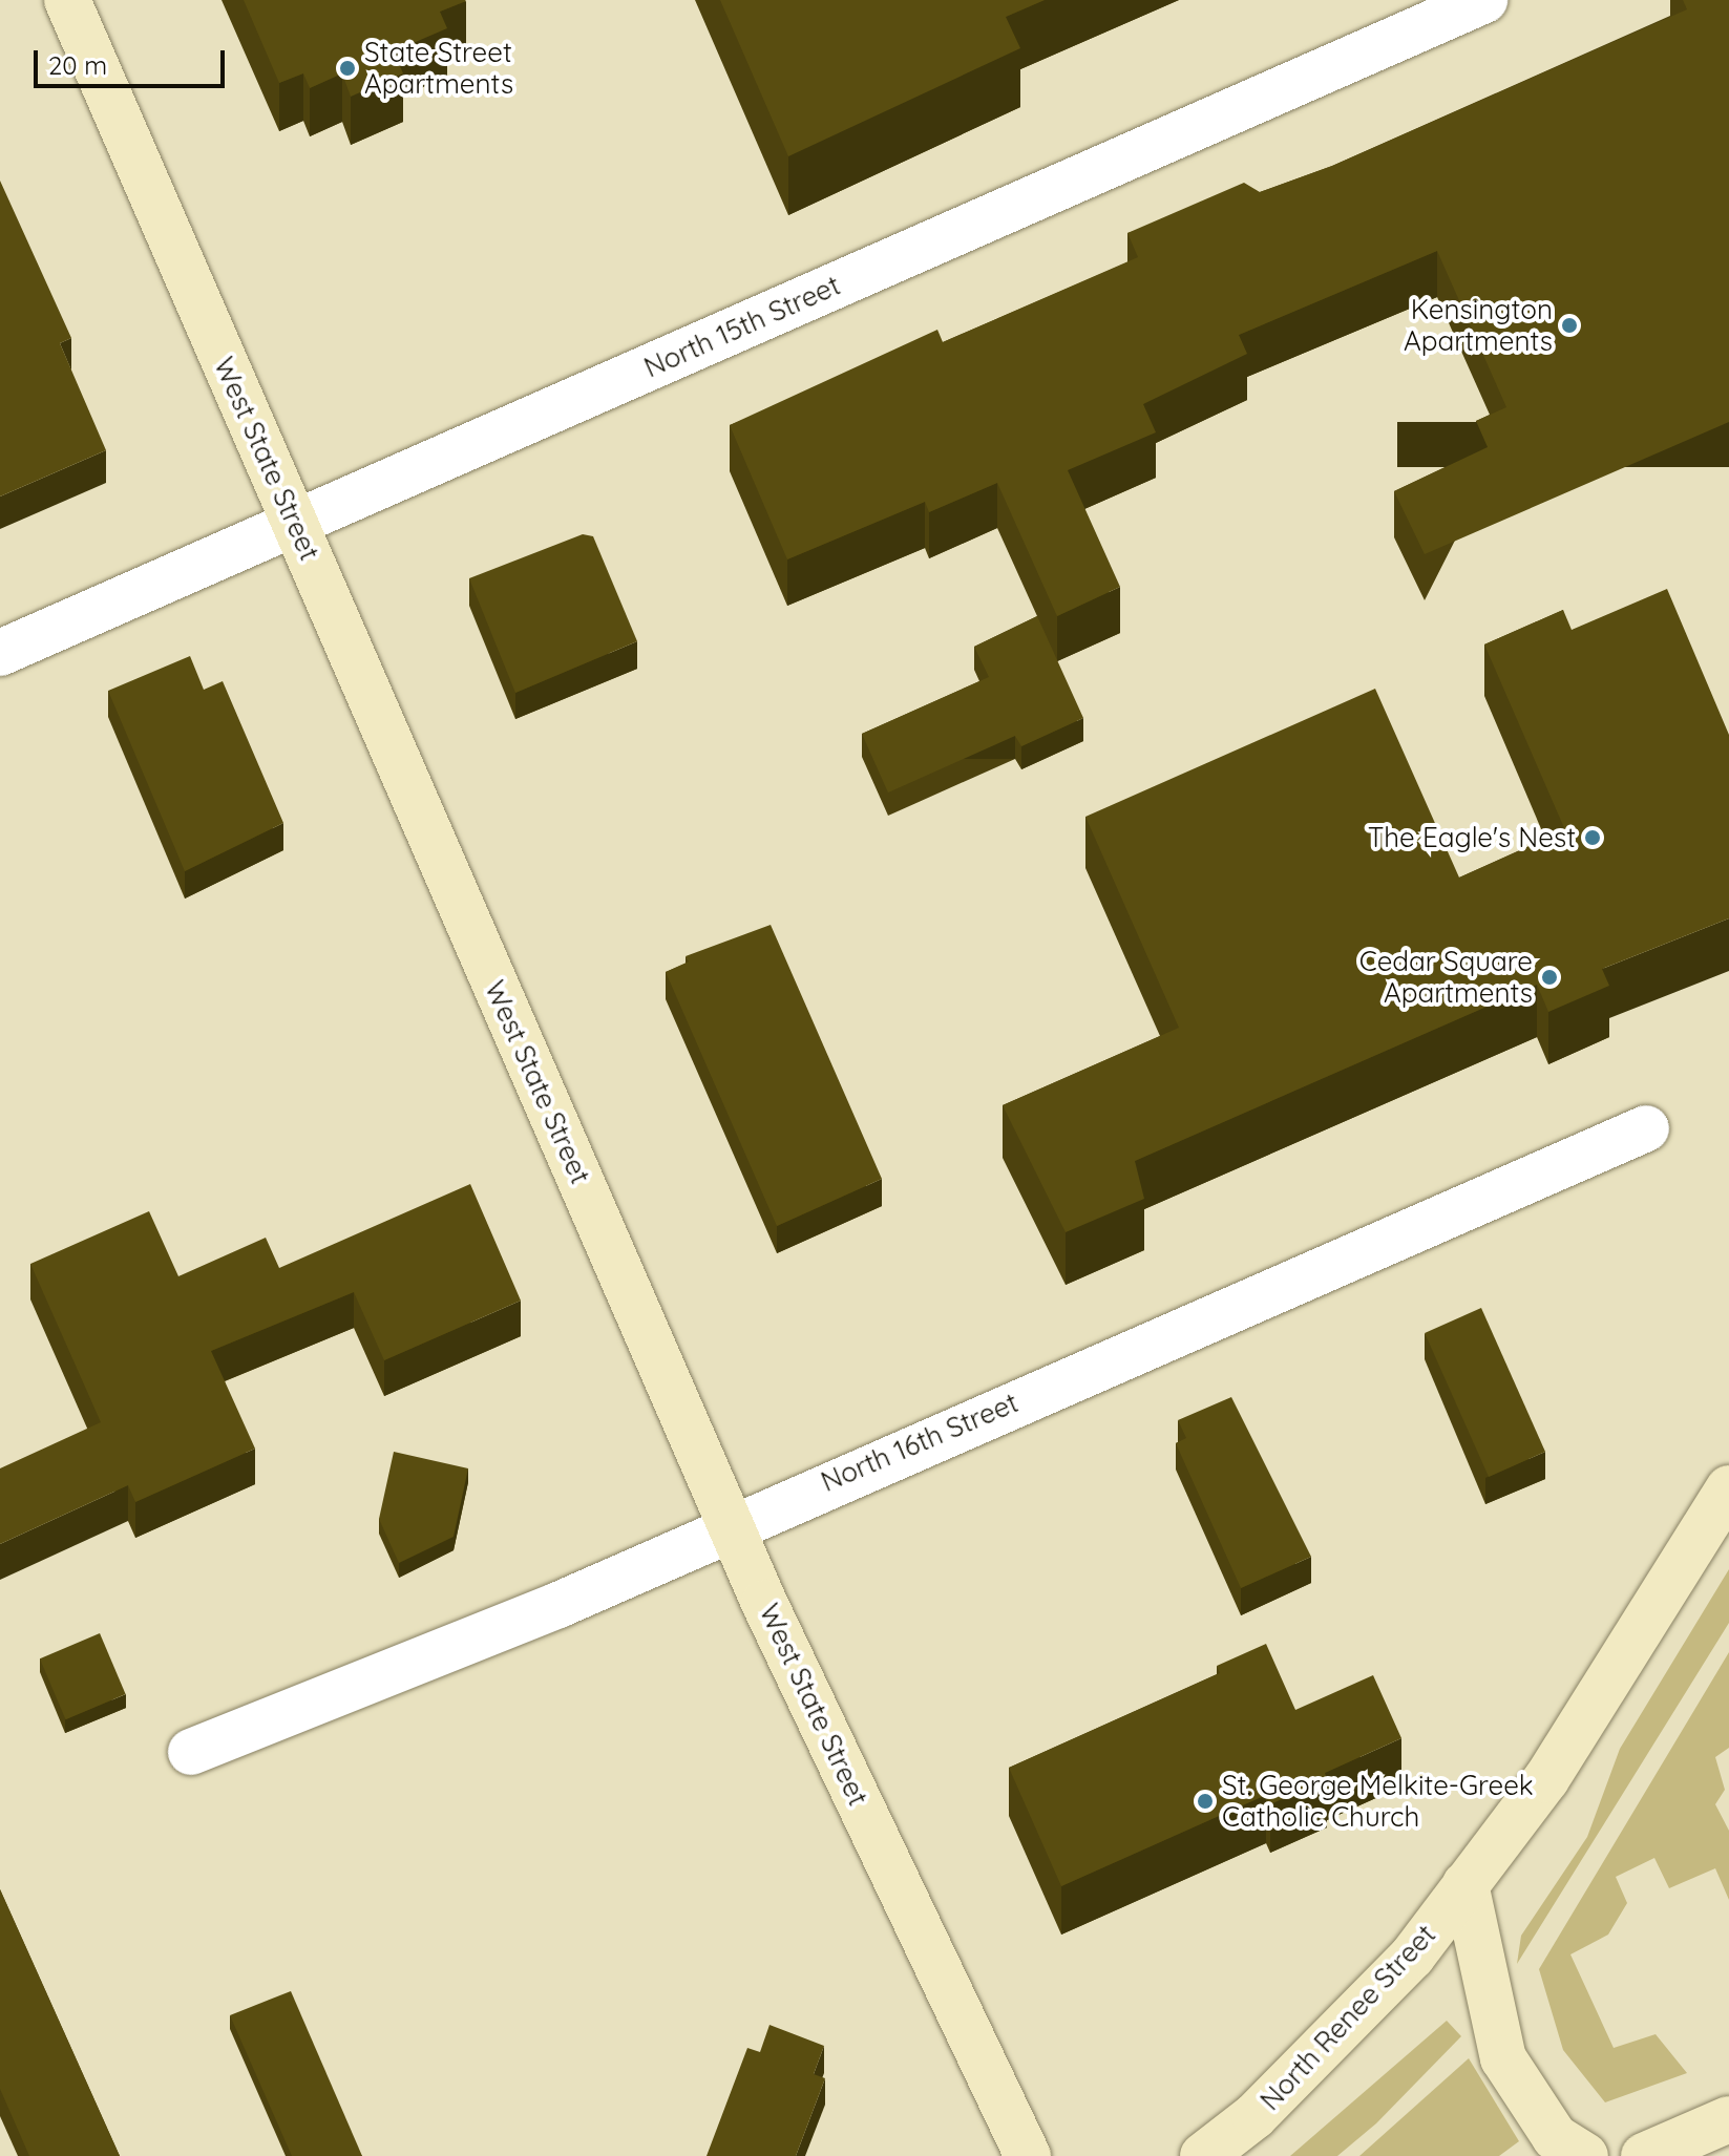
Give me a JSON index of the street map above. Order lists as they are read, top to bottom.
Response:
{
  "streets": {
    "street": [
      "North 15th Street",
      "West State Street",
      "North 16th Street",
      "North Renee Street"
    ]
  },
  "crossings": [
    ["North 15th Street", "West State Street"],
    ["West State Street", "North 16th Street"]
  ],
  "places": [
    "State Street Apartments",
    "Kensington Apartments",
    "The Eagle's Nest",
    "Cedar Square Apartments",
    "St. George Melkite-Greek Catholic Church"
  ],
  "scale_bar": "20 m"
}
